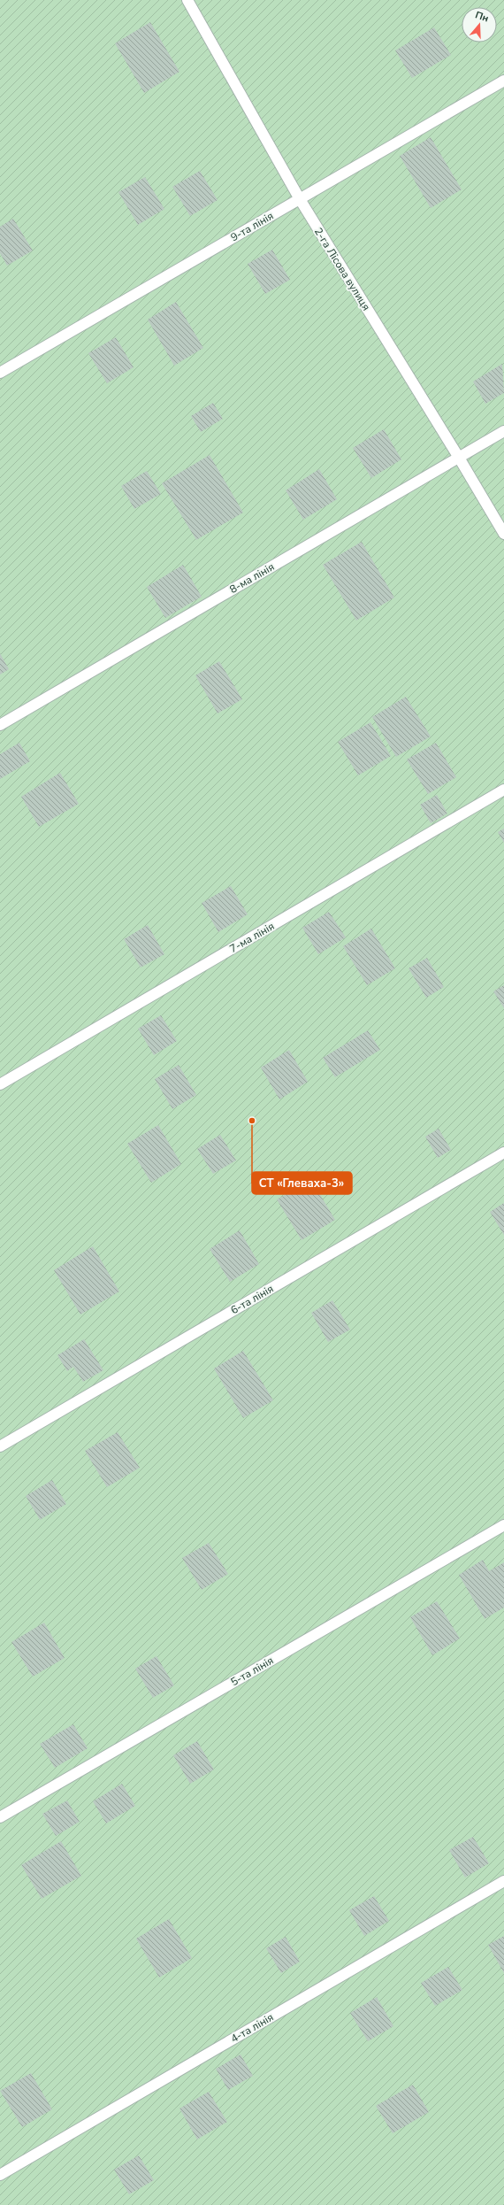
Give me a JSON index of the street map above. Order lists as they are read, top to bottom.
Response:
{
  "streets": {
    "street": [
      "9-та лінія",
      "2-га Лісова вулиця",
      "8-ма лінія",
      "7-ма лінія",
      "6-та лінія",
      "5-та лінія",
      "4-та лінія"
    ]
  },
  "crossings": [
    ["9-та лінія", "2-га Лісова вулиця"],
    ["2-га Лісова вулиця", "8-ма лінія"]
  ],
  "places": ["СТ «Глеваха-3»"],
  "north": "top"
}
